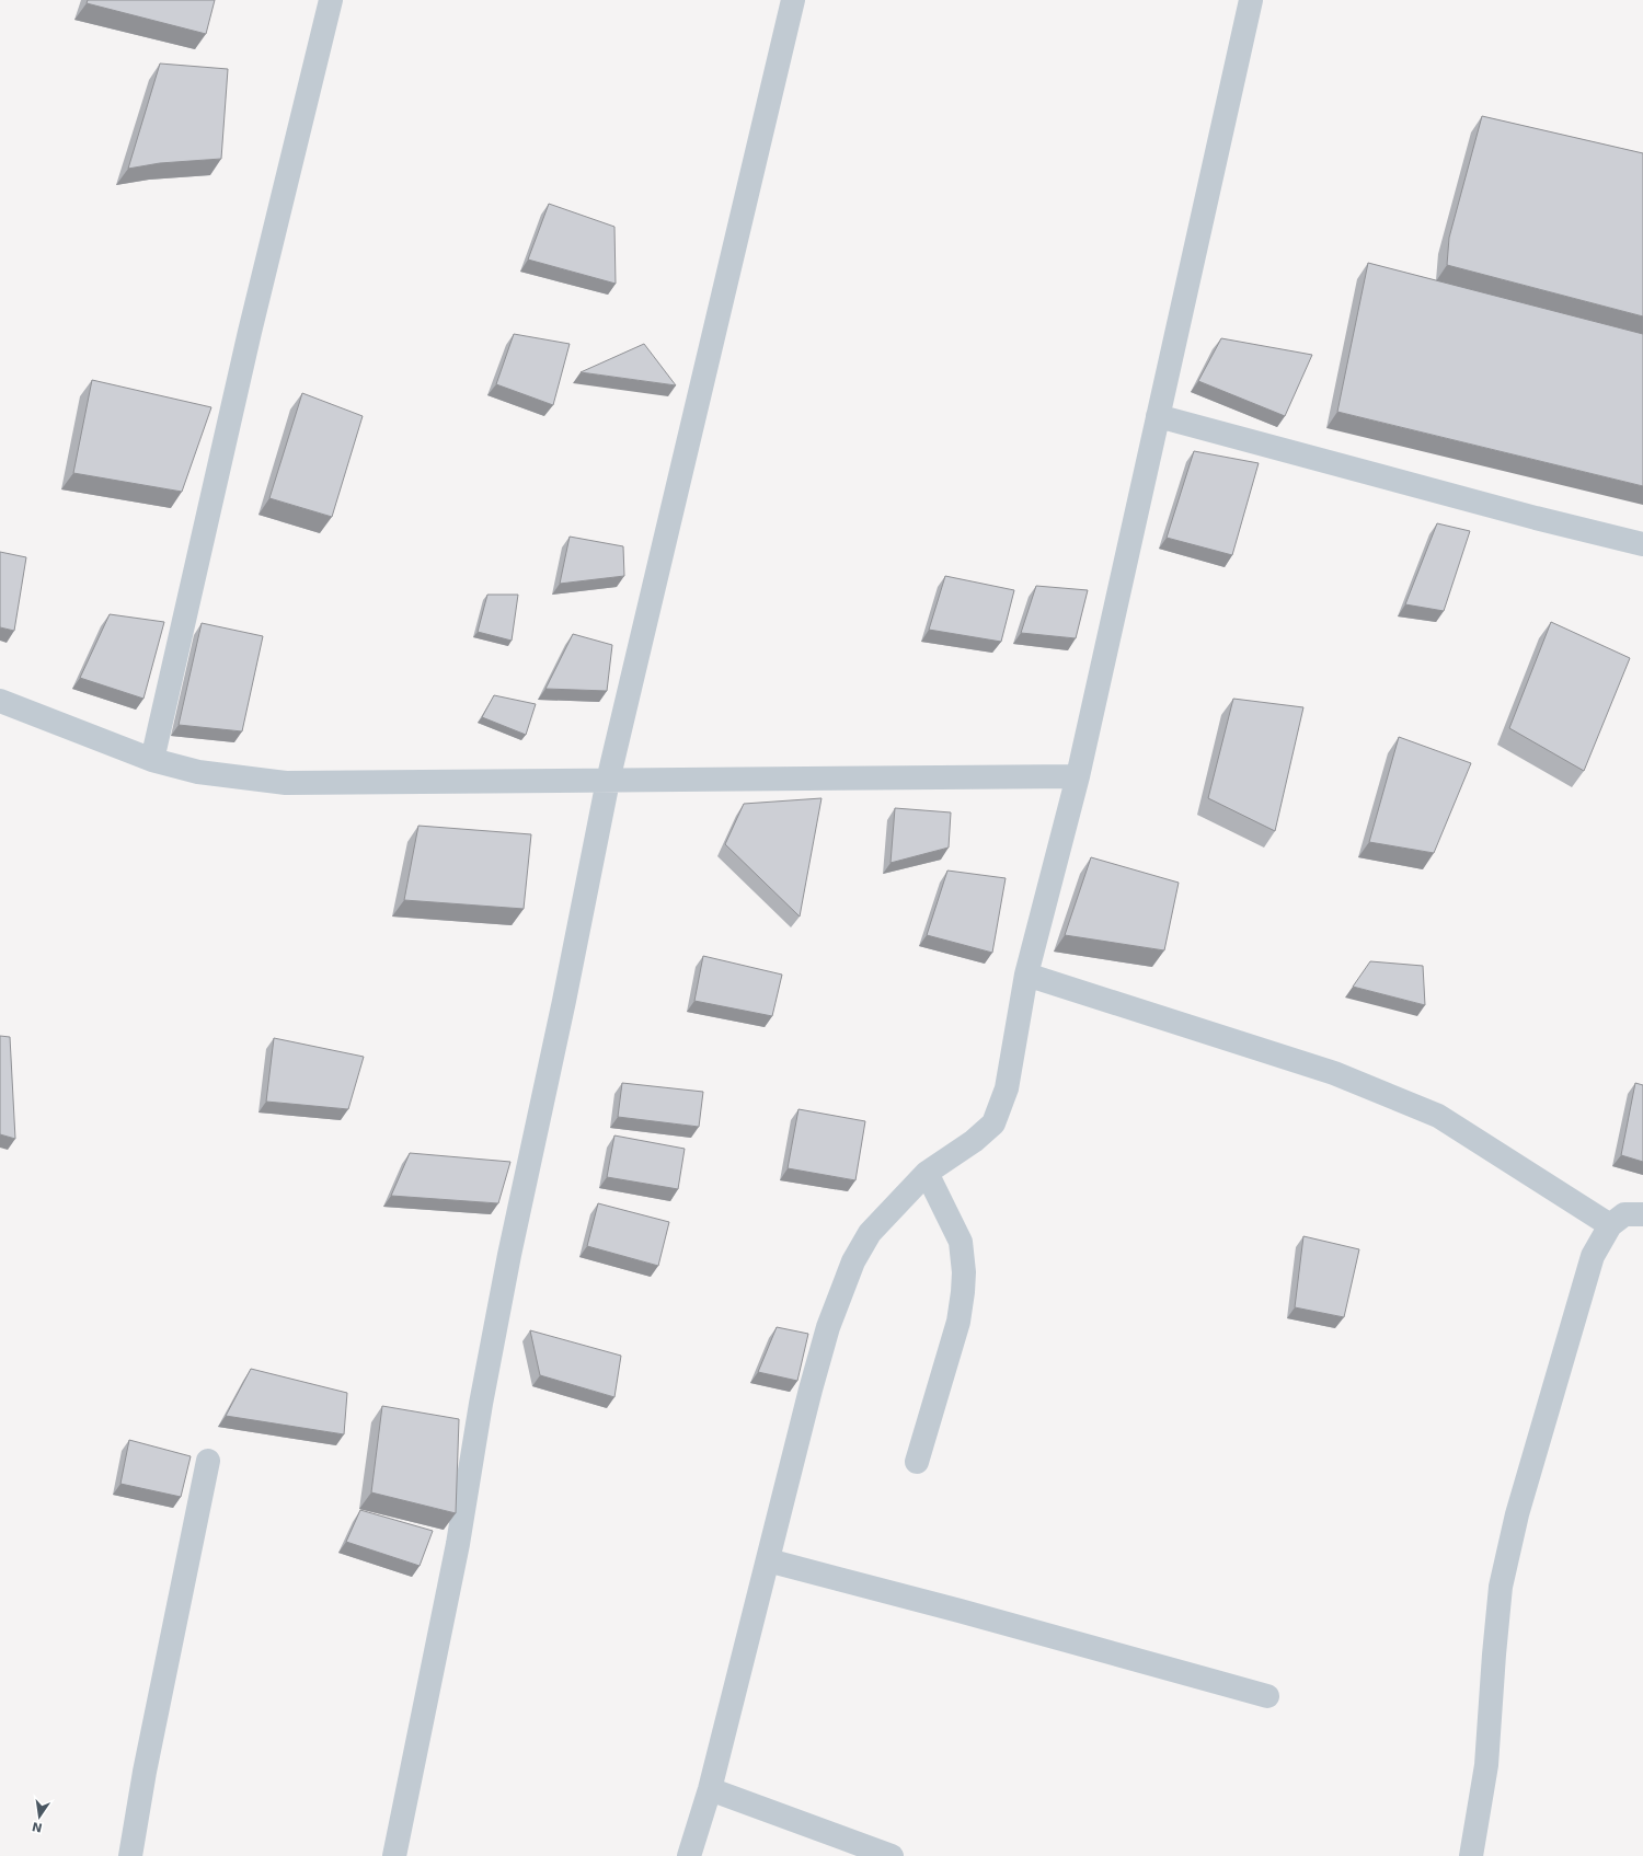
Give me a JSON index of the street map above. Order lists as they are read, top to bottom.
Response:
{
  "north": "bottom"
}
